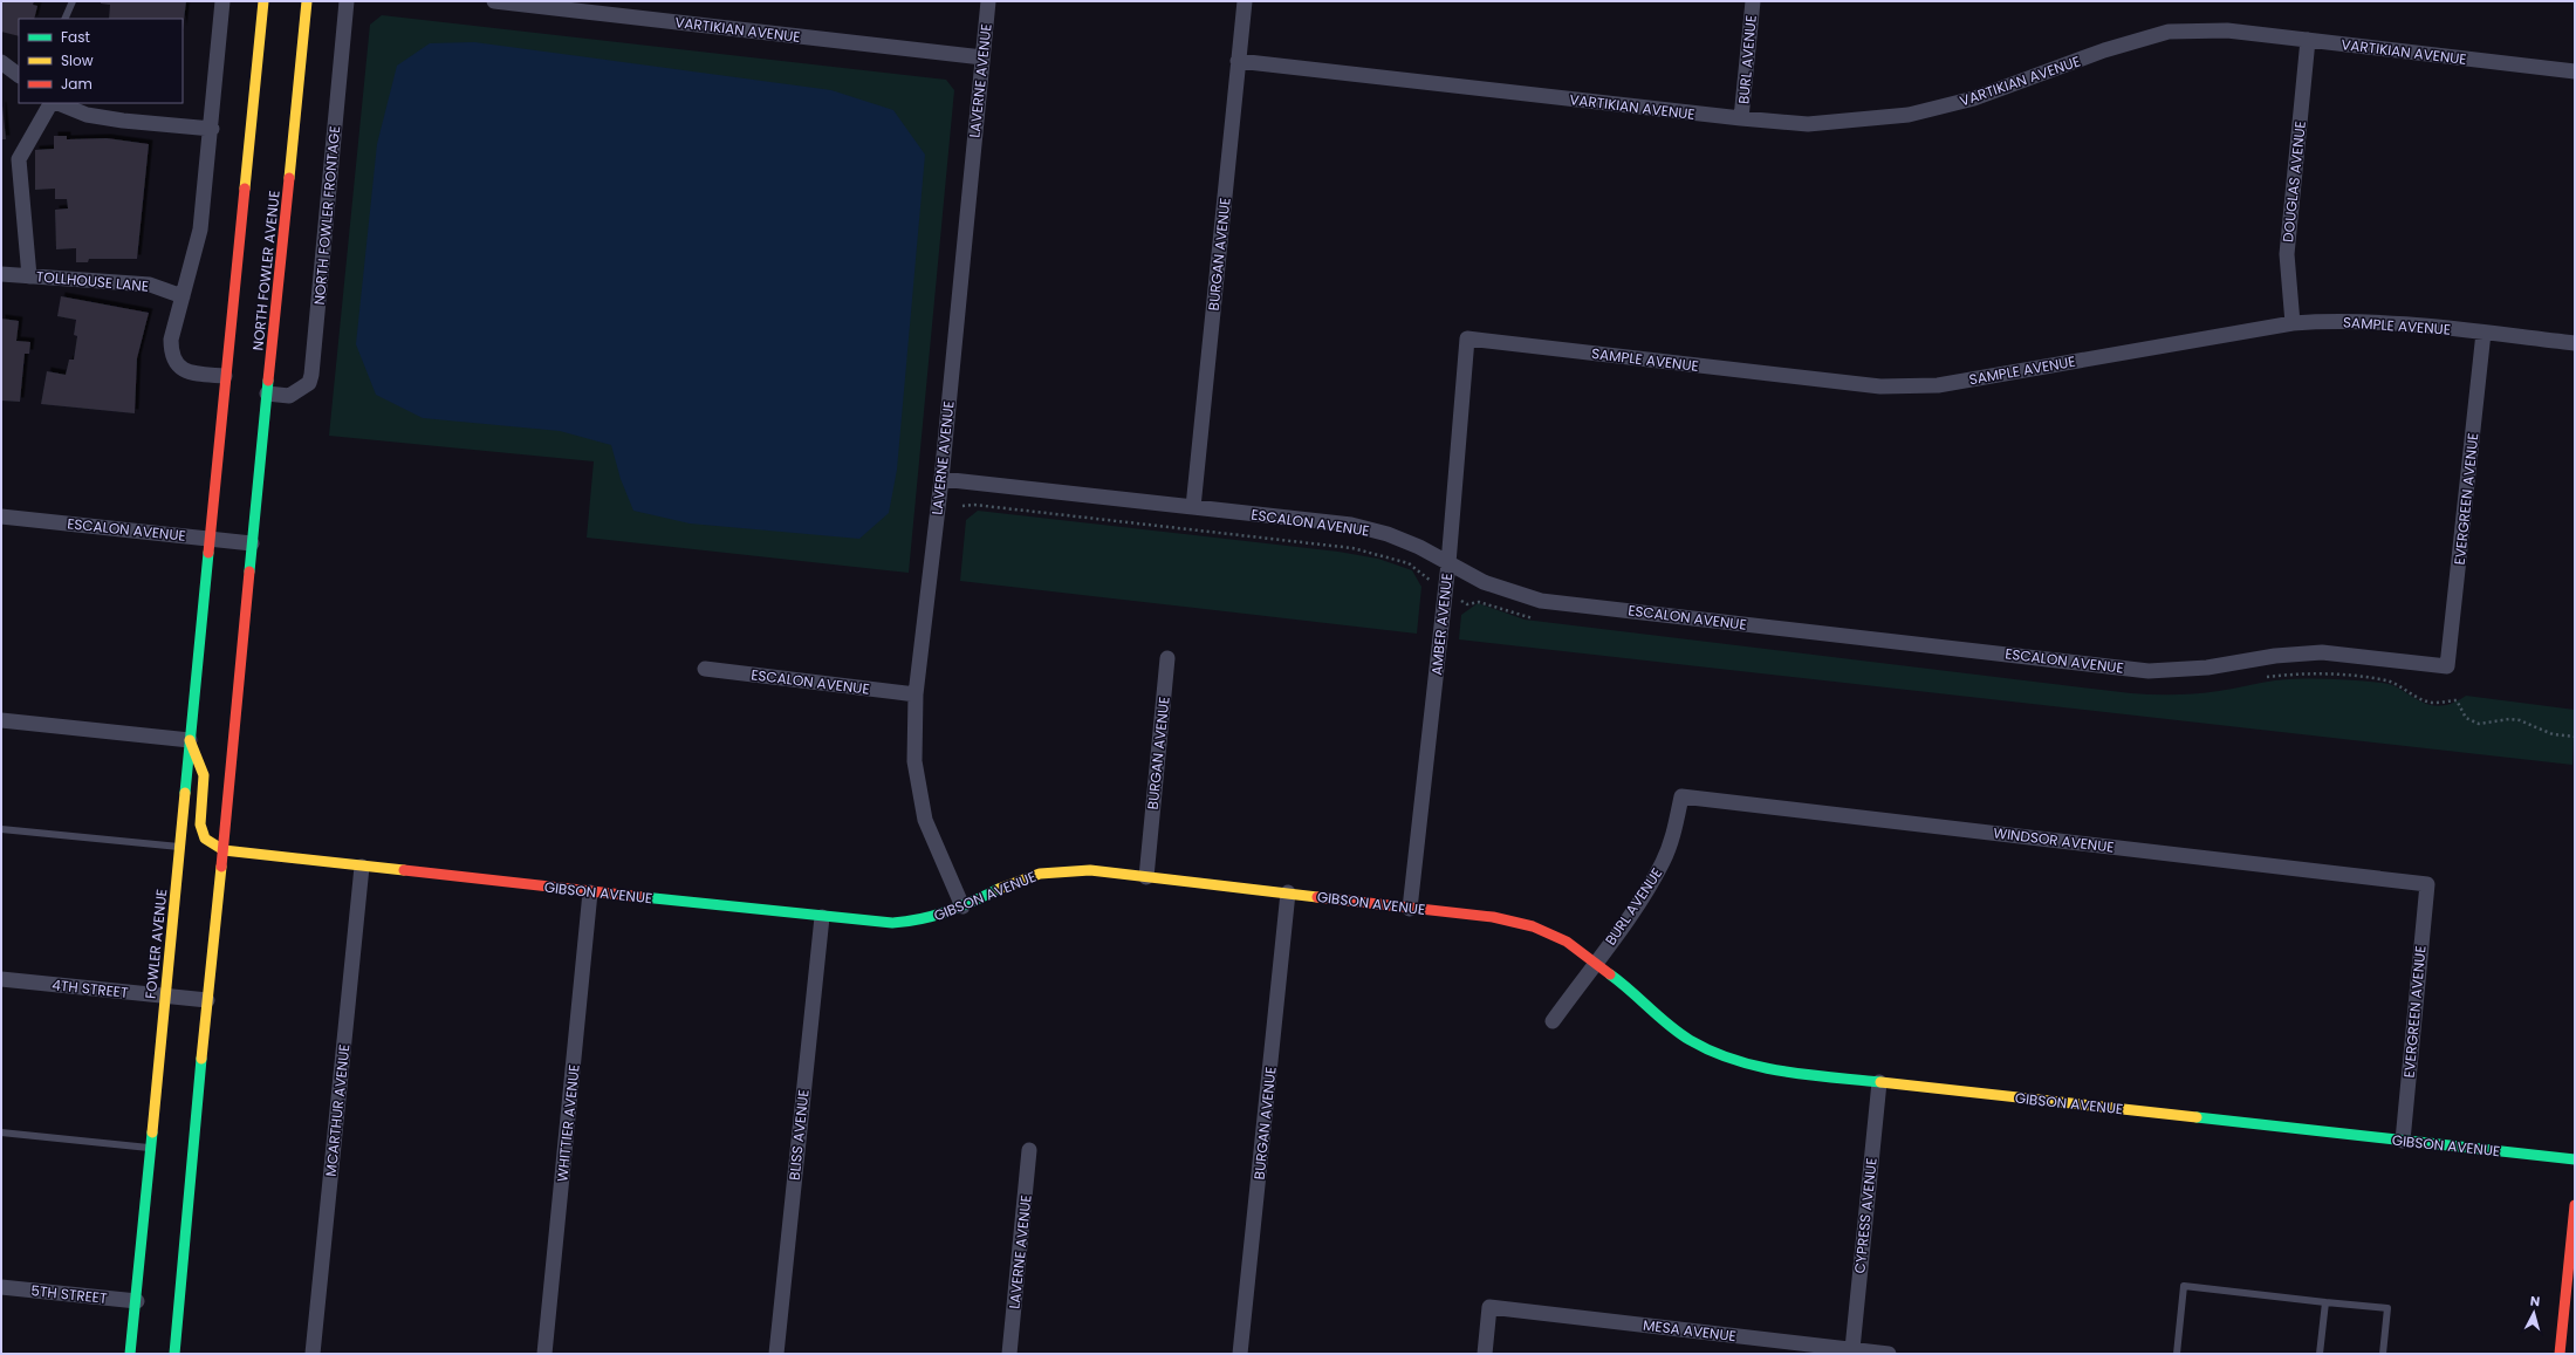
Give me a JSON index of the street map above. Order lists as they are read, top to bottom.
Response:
{
  "streets": {
    "main road": ["NORTH FOWLER AVENUE", "GIBSON AVENUE", "FOWLER AVENUE"],
    "street": [
      "VARTIKIAN AVENUE",
      "BURL AVENUE",
      "LAVERNE AVENUE",
      "DOUGLAS AVENUE",
      "NORTH FOWLER FRONTAGE",
      "BURGAN AVENUE",
      "TOLLHOUSE LANE",
      "SAMPLE AVENUE",
      "EVERGREEN AVENUE",
      "ESCALON AVENUE",
      "AMBER AVENUE",
      "WINDSOR AVENUE",
      "4TH STREET",
      "MCARTHUR AVENUE",
      "WHITTIER AVENUE",
      "BLISS AVENUE",
      "CYPRESS AVENUE",
      "5TH STREET",
      "MESA AVENUE"
    ]
  },
  "crossings": [
    ["VARTIKIAN AVENUE", "BURL AVENUE"],
    ["VARTIKIAN AVENUE", "LAVERNE AVENUE"],
    ["VARTIKIAN AVENUE", "DOUGLAS AVENUE"],
    ["VARTIKIAN AVENUE", "BURGAN AVENUE"],
    ["BURL AVENUE", "WINDSOR AVENUE"],
    ["BURL AVENUE", "GIBSON AVENUE"],
    ["LAVERNE AVENUE", "ESCALON AVENUE"],
    ["LAVERNE AVENUE", "GIBSON AVENUE"],
    ["DOUGLAS AVENUE", "SAMPLE AVENUE"],
    ["NORTH FOWLER FRONTAGE", "NORTH FOWLER AVENUE"],
    ["BURGAN AVENUE", "ESCALON AVENUE"],
    ["BURGAN AVENUE", "GIBSON AVENUE"],
    ["NORTH FOWLER AVENUE", "ESCALON AVENUE"],
    ["NORTH FOWLER AVENUE", "FOWLER AVENUE"],
    ["SAMPLE AVENUE", "EVERGREEN AVENUE"],
    ["SAMPLE AVENUE", "AMBER AVENUE"],
    ["EVERGREEN AVENUE", "ESCALON AVENUE"],
    ["EVERGREEN AVENUE", "WINDSOR AVENUE"],
    ["EVERGREEN AVENUE", "GIBSON AVENUE"],
    ["ESCALON AVENUE", "AMBER AVENUE"],
    ["ESCALON AVENUE", "FOWLER AVENUE"],
    ["AMBER AVENUE", "GIBSON AVENUE"],
    ["GIBSON AVENUE", "MCARTHUR AVENUE"],
    ["GIBSON AVENUE", "WHITTIER AVENUE"],
    ["GIBSON AVENUE", "BLISS AVENUE"],
    ["GIBSON AVENUE", "CYPRESS AVENUE"],
    ["FOWLER AVENUE", "4TH STREET"],
    ["FOWLER AVENUE", "5TH STREET"],
    ["CYPRESS AVENUE", "MESA AVENUE"]
  ],
  "legend": ["Fast", "Slow", "Jam"],
  "north": "top"
}
